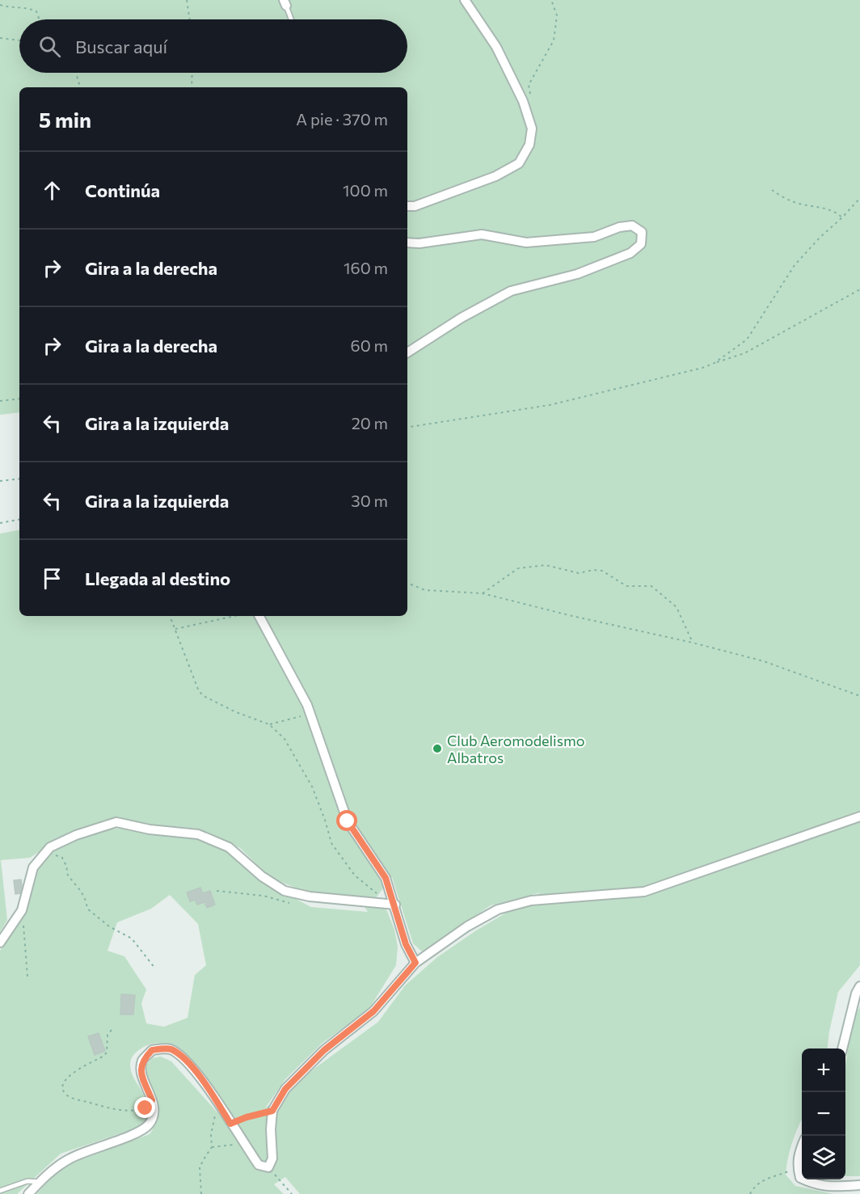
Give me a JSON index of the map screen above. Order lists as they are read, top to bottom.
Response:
{
  "places": ["Club Aeromodelismo Albatros"],
  "page": {
    "search": "Buscar aquí",
    "heading": ["5 min", "A pie · 370 m"],
    "list": [
      ["Continúa", "100 m"],
      ["Gira a la derecha", "160 m"],
      ["Gira a la derecha", "60 m"],
      ["Gira a la izquierda", "20 m"],
      ["Gira a la izquierda", "30 m"],
      "Llegada al destino"
    ],
    "map_buttons": ["+", "−"]
  }
}
